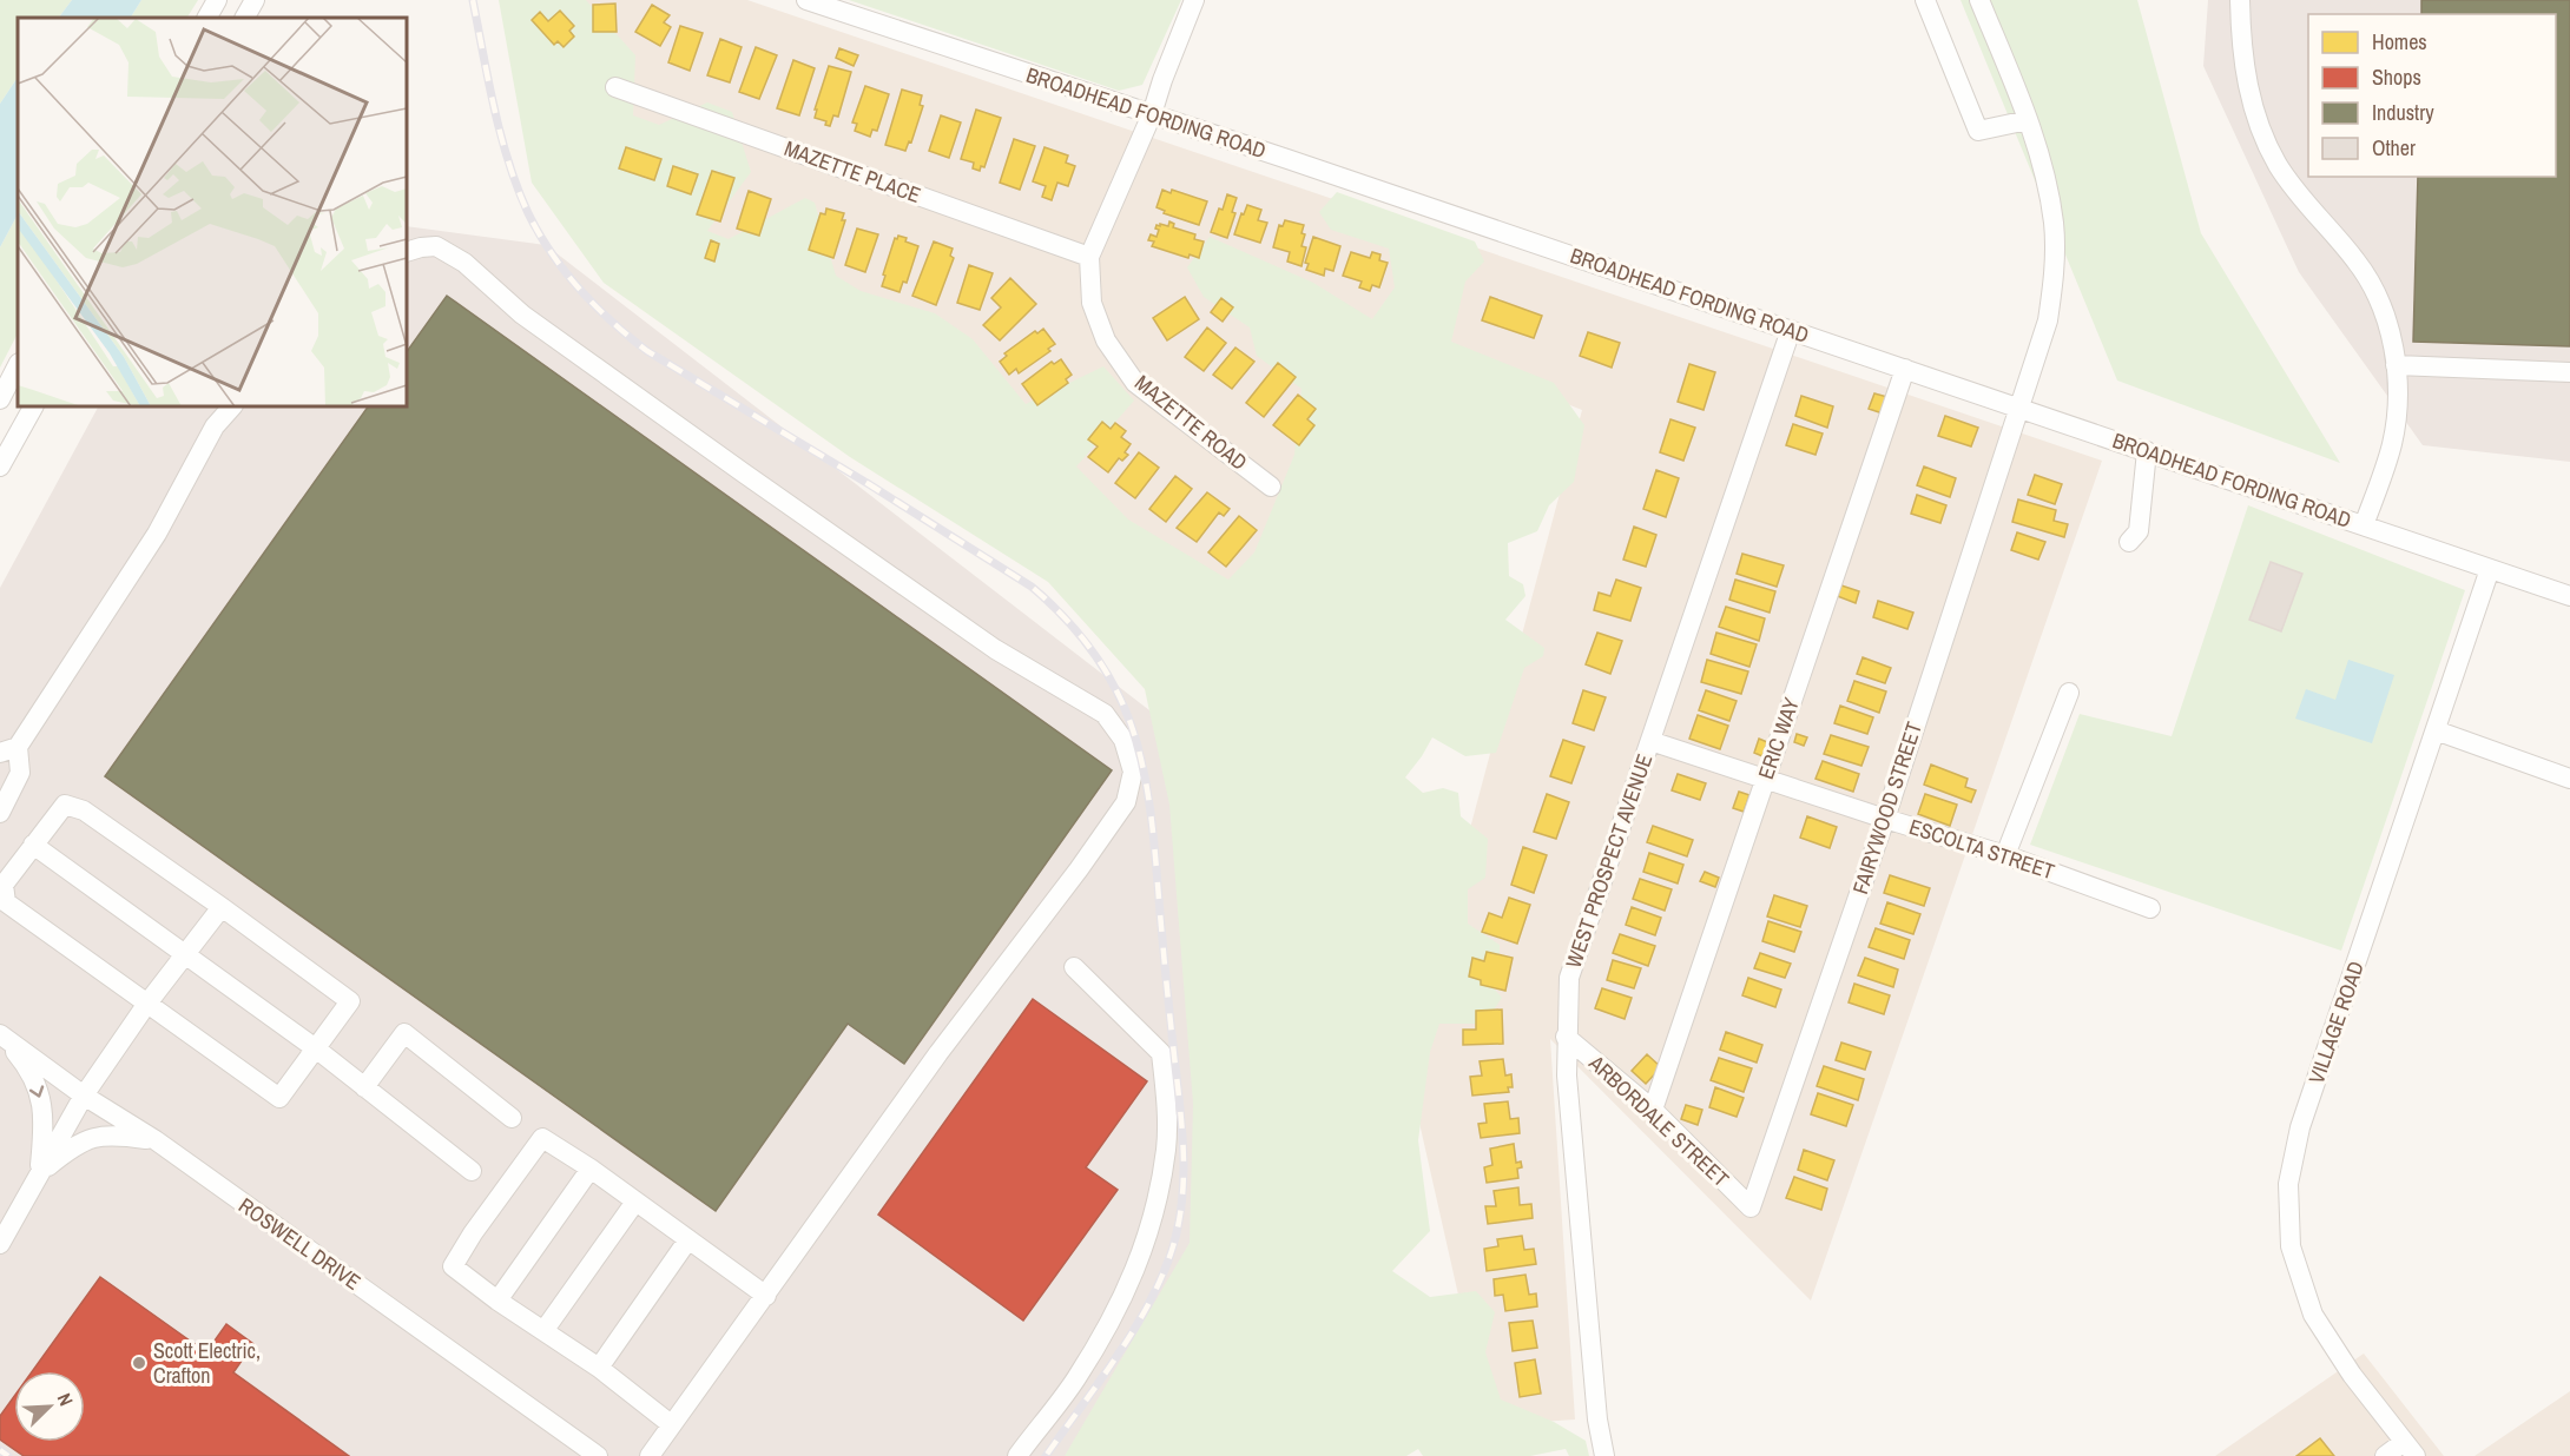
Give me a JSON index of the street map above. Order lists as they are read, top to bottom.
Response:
{
  "streets": {
    "street": [
      "BROADHEAD FORDING ROAD",
      "MAZETTE PLACE",
      "MAZETTE ROAD",
      "ERIC WAY",
      "FAIRYWOOD STREET",
      "ESCOLTA STREET",
      "WEST PROSPECT AVENUE",
      "VILLAGE ROAD",
      "ARBORDALE STREET",
      "ROSWELL DRIVE"
    ]
  },
  "crossings": [
    ["BROADHEAD FORDING ROAD", "MAZETTE ROAD"],
    ["BROADHEAD FORDING ROAD", "ERIC WAY"],
    ["BROADHEAD FORDING ROAD", "FAIRYWOOD STREET"],
    ["BROADHEAD FORDING ROAD", "WEST PROSPECT AVENUE"],
    ["BROADHEAD FORDING ROAD", "VILLAGE ROAD"],
    ["MAZETTE PLACE", "MAZETTE ROAD"],
    ["ERIC WAY", "ESCOLTA STREET"],
    ["ERIC WAY", "ARBORDALE STREET"],
    ["FAIRYWOOD STREET", "ESCOLTA STREET"],
    ["FAIRYWOOD STREET", "ARBORDALE STREET"],
    ["ESCOLTA STREET", "WEST PROSPECT AVENUE"],
    ["WEST PROSPECT AVENUE", "ARBORDALE STREET"]
  ],
  "places": ["Scott Electric, Crafton"],
  "legend": [
    "Homes",
    "Shops",
    "Industry",
    "Other"
  ],
  "north": "top right"
}
